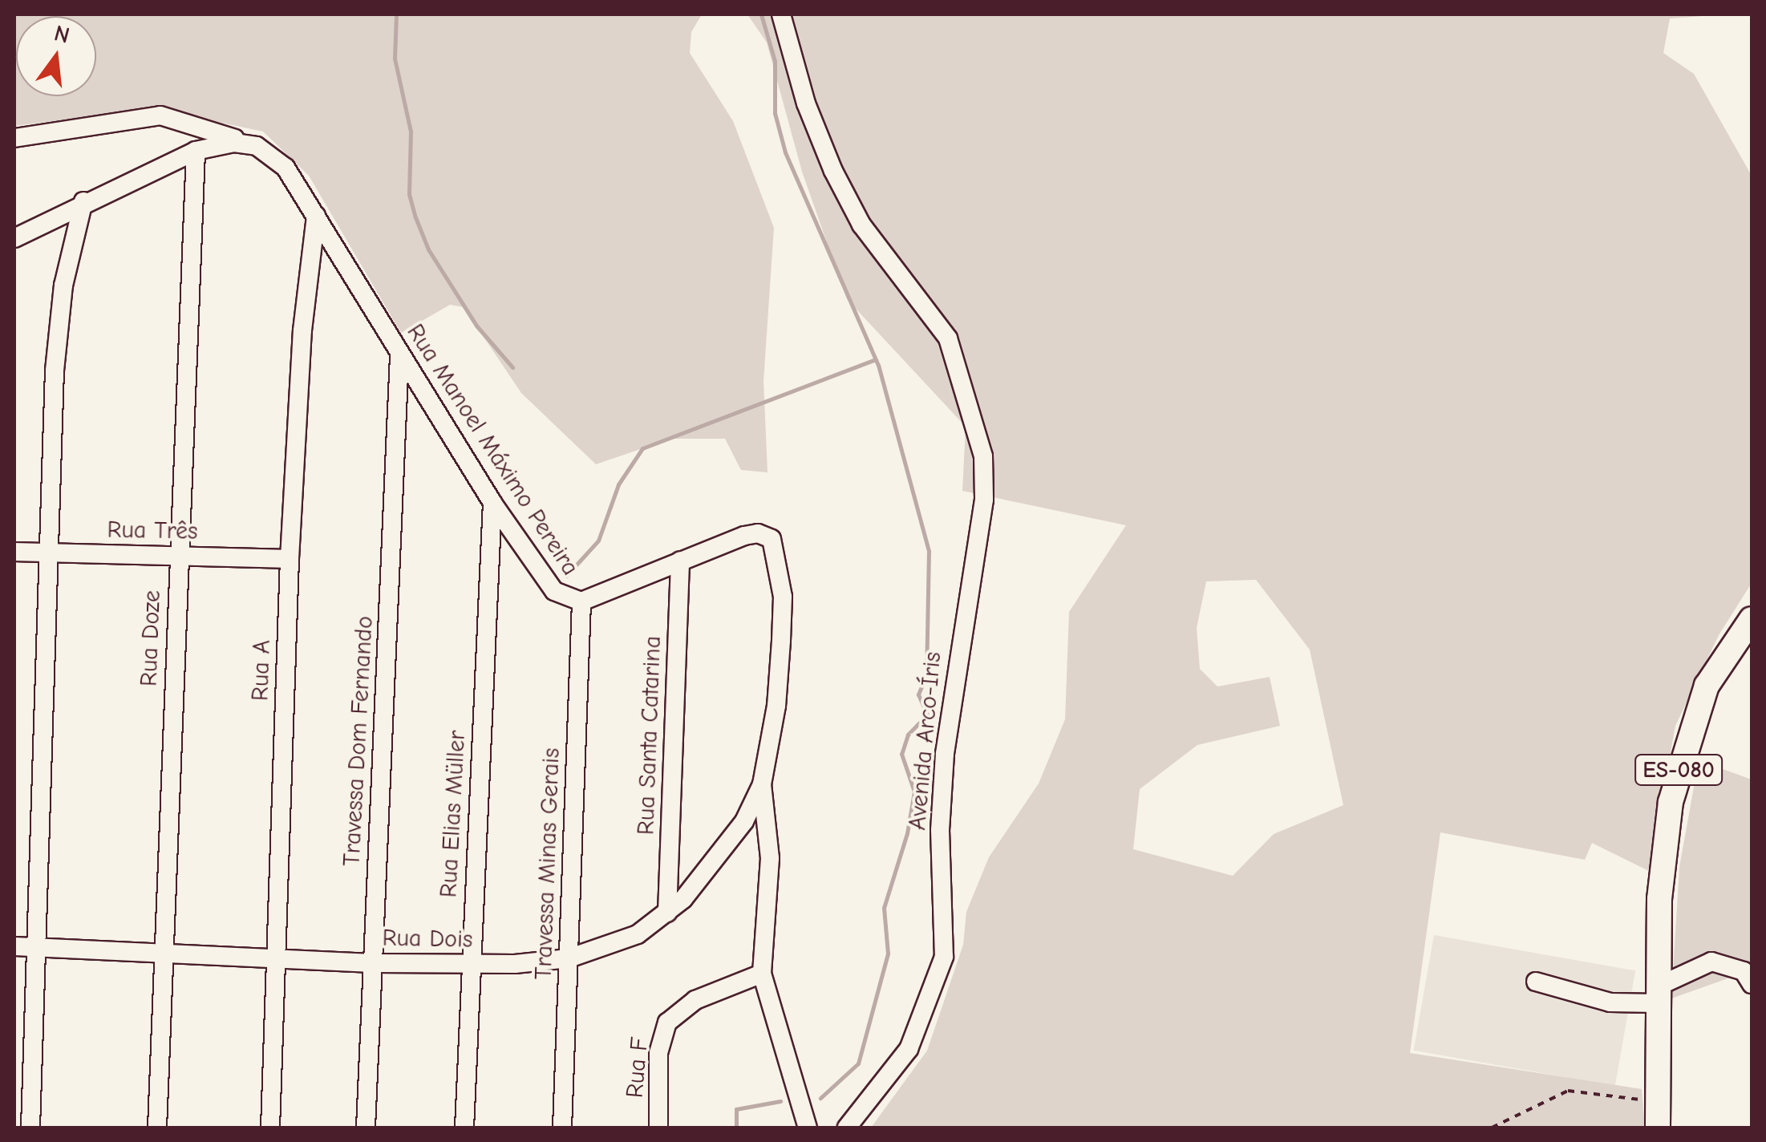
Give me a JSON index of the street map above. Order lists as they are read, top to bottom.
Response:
{
  "streets": {
    "main road": ["ES-080"],
    "street": [
      "Rua Manoel Máximo Pereira",
      "Rua Três",
      "Rua Doze",
      "Rua A",
      "Rua Santa Catarina",
      "Travessa Dom Fernando",
      "Avenida Arco-Íris",
      "Rua Elias Müller",
      "Travessa Minas Gerais",
      "Rua Dois",
      "Rua F"
    ]
  },
  "crossings": [
    ["Rua Manoel Máximo Pereira", "Rua A"],
    ["Rua Manoel Máximo Pereira", "Rua Santa Catarina"],
    ["Rua Manoel Máximo Pereira", "Travessa Dom Fernando"],
    ["Rua Manoel Máximo Pereira", "Rua Elias Müller"],
    ["Rua Manoel Máximo Pereira", "Travessa Minas Gerais"],
    ["Rua Manoel Máximo Pereira", "Rua Dois"],
    ["Rua Manoel Máximo Pereira", "Rua F"],
    ["Rua Três", "Rua Doze"],
    ["Rua Três", "Rua A"],
    ["Rua Doze", "Rua Dois"],
    ["Rua A", "Rua Dois"],
    ["Rua Santa Catarina", "Rua Dois"],
    ["Travessa Dom Fernando", "Rua Dois"],
    ["Rua Elias Müller", "Rua Dois"],
    ["Travessa Minas Gerais", "Rua Dois"]
  ],
  "north": "top"
}
